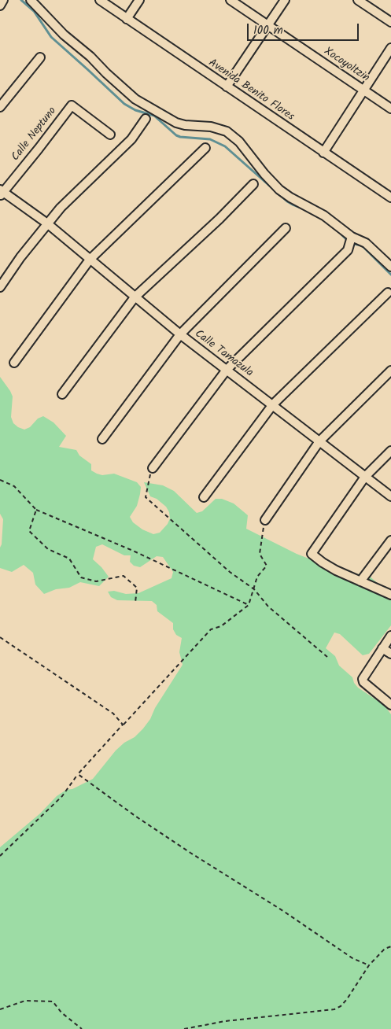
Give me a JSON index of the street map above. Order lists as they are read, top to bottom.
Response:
{
  "streets": {
    "street": [
      "Xocoyoltzin",
      "Avenida Benito Flores",
      "Calle Neptuno",
      "Calle Tamazula"
    ]
  },
  "crossings": [
    ["Calle Neptuno", "Calle Tamazula"]
  ],
  "scale_bar": "100 m"
}
